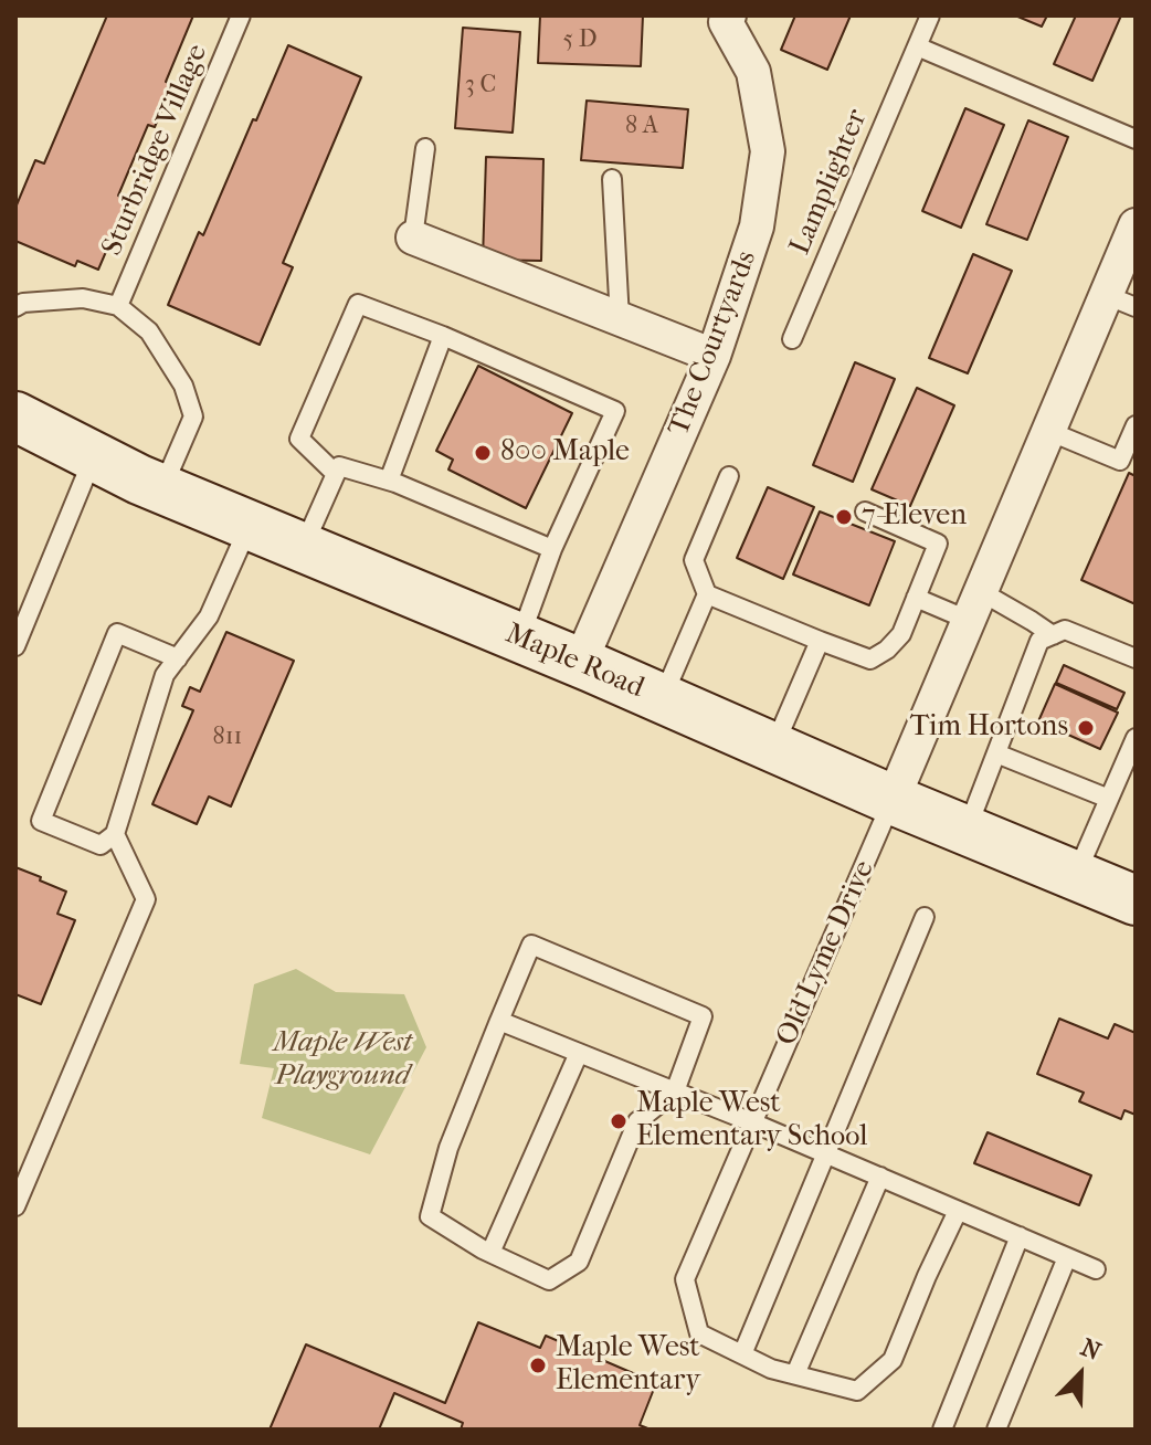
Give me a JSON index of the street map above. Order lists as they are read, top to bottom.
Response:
{
  "streets": {
    "main road": ["Maple Road"],
    "street": ["The Courtyards", "Old Lyme Drive"],
    "lane": ["Sturbridge Village", "Lamplighter"]
  },
  "crossings": [
    ["The Courtyards", "Maple Road"],
    ["Maple Road", "Old Lyme Drive"]
  ],
  "parks": ["Maple West Playground"],
  "places": [
    "800 Maple",
    "7-Eleven",
    "Tim Hortons",
    "Maple West Elementary School",
    "Maple West Elementary"
  ],
  "house_numbers": [
    "5 D",
    "3 C",
    "8 A",
    "811"
  ],
  "north": "top right"
}
